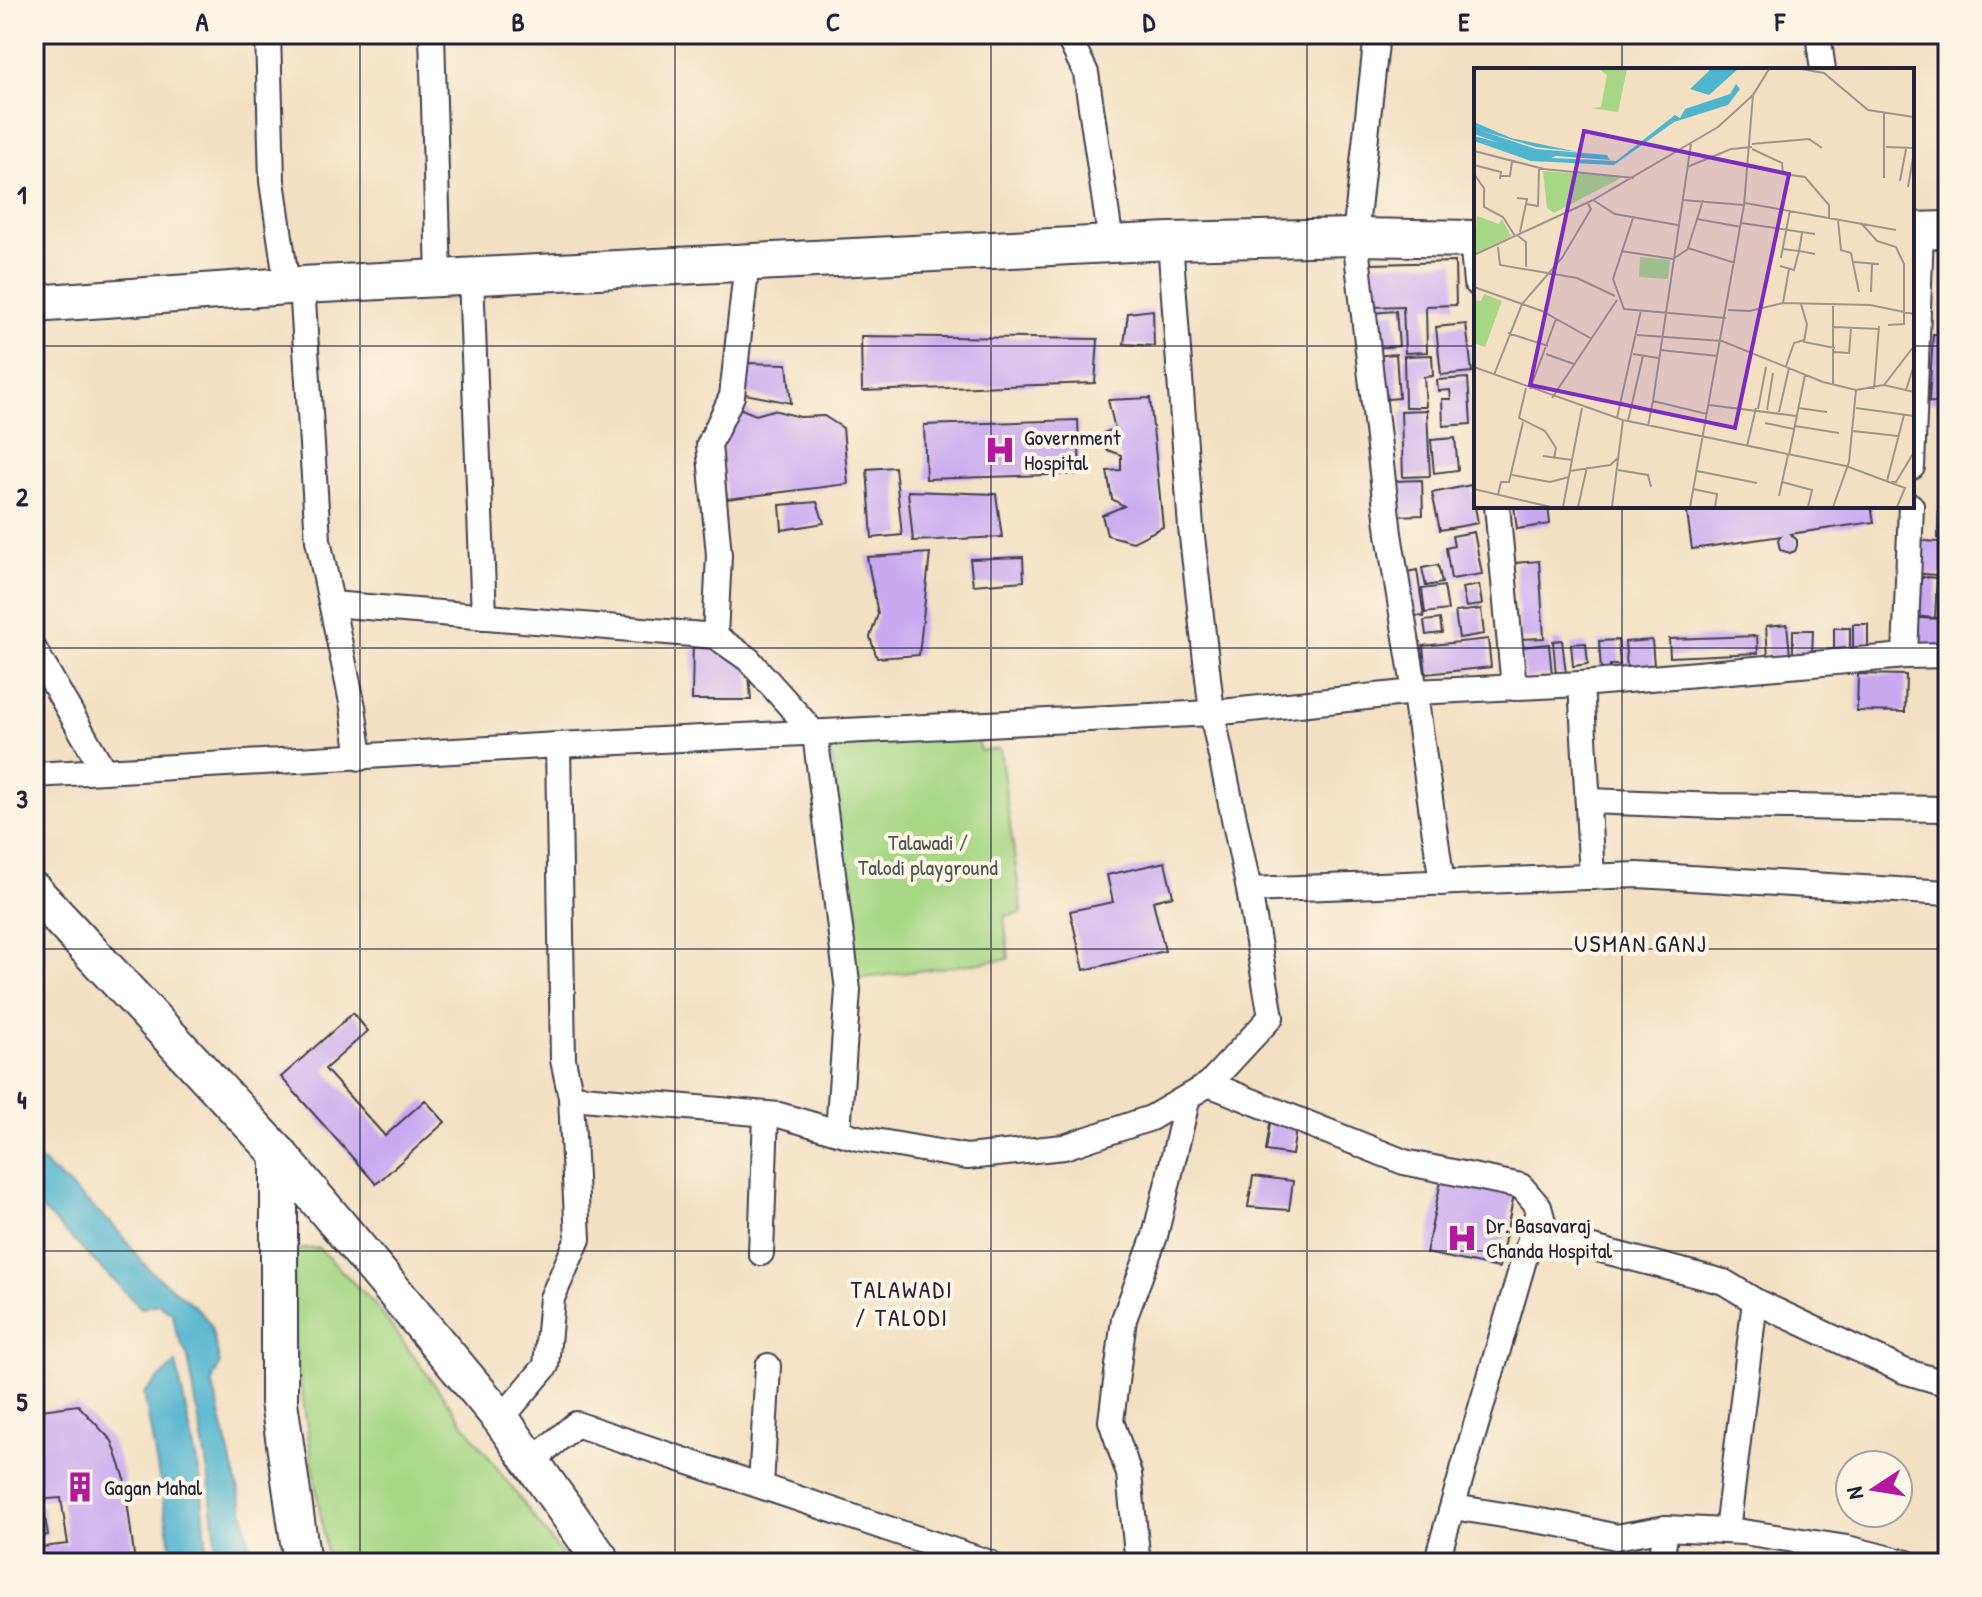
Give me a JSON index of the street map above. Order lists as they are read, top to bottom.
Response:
{
  "districts": ["USMAN GANJ", "TALAWADI / TALODI"],
  "parks": ["Talawadi / Talodi playground"],
  "places": {
    "hospital": ["Government Hospital", "Dr. Basavaraj Chanda Hospital"],
    "building": ["Gagan Mahal"]
  },
  "north": "left",
  "grid": {
    "columns": [
      "A",
      "B",
      "C",
      "D",
      "E",
      "F"
    ],
    "rows": [
      "1",
      "2",
      "3",
      "4",
      "5"
    ]
  }
}
